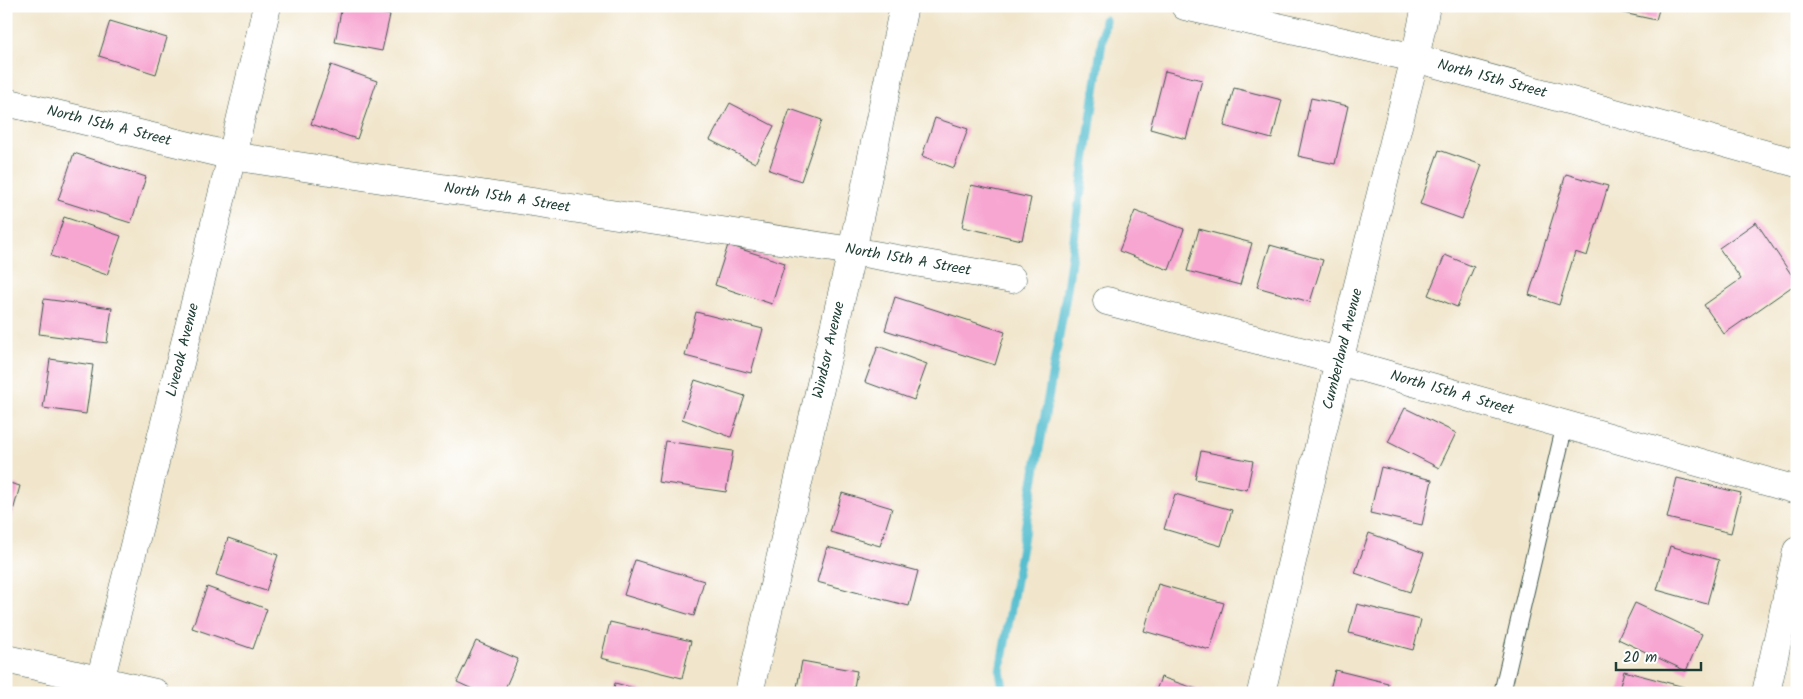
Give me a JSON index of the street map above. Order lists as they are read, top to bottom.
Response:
{
  "streets": {
    "street": [
      "North 15th Street",
      "North 15th A Street",
      "Cumberland Avenue",
      "Liveoak Avenue",
      "Windsor Avenue"
    ]
  },
  "crossings": [
    ["North 15th Street", "Cumberland Avenue"],
    ["North 15th A Street", "Cumberland Avenue"],
    ["North 15th A Street", "Liveoak Avenue"],
    ["North 15th A Street", "Windsor Avenue"]
  ],
  "scale_bar": "20 m"
}
